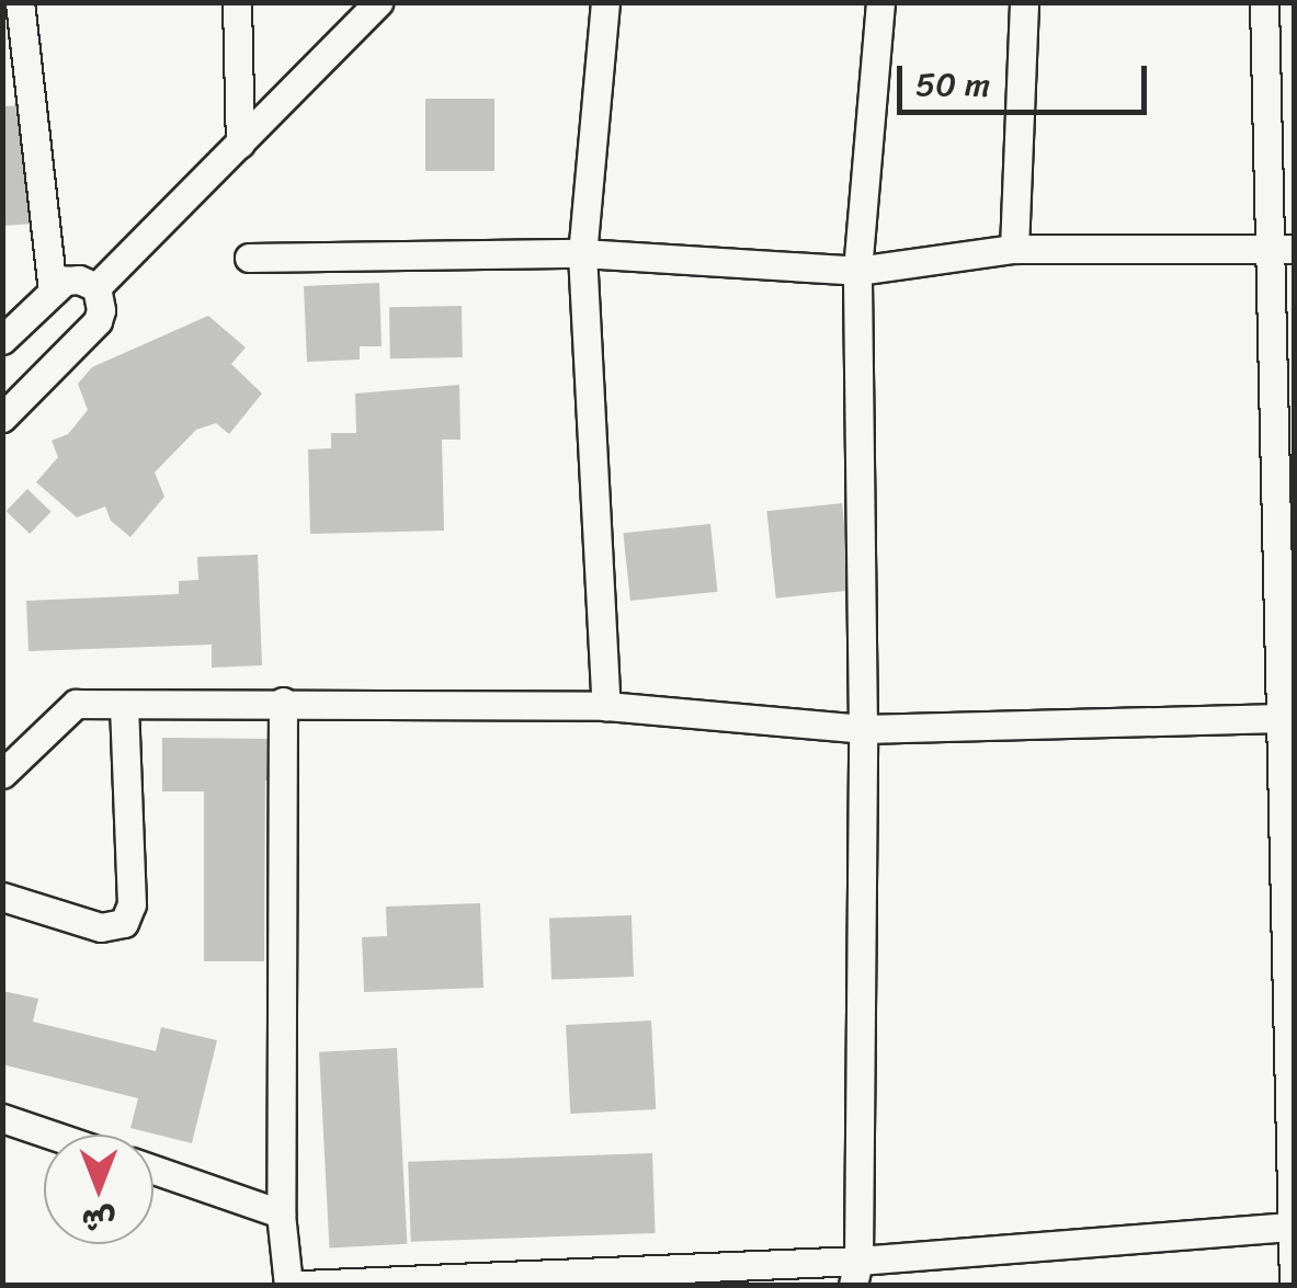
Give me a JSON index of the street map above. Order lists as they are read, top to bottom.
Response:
{
  "scale_bar": "50 m",
  "north": "bottom"
}
